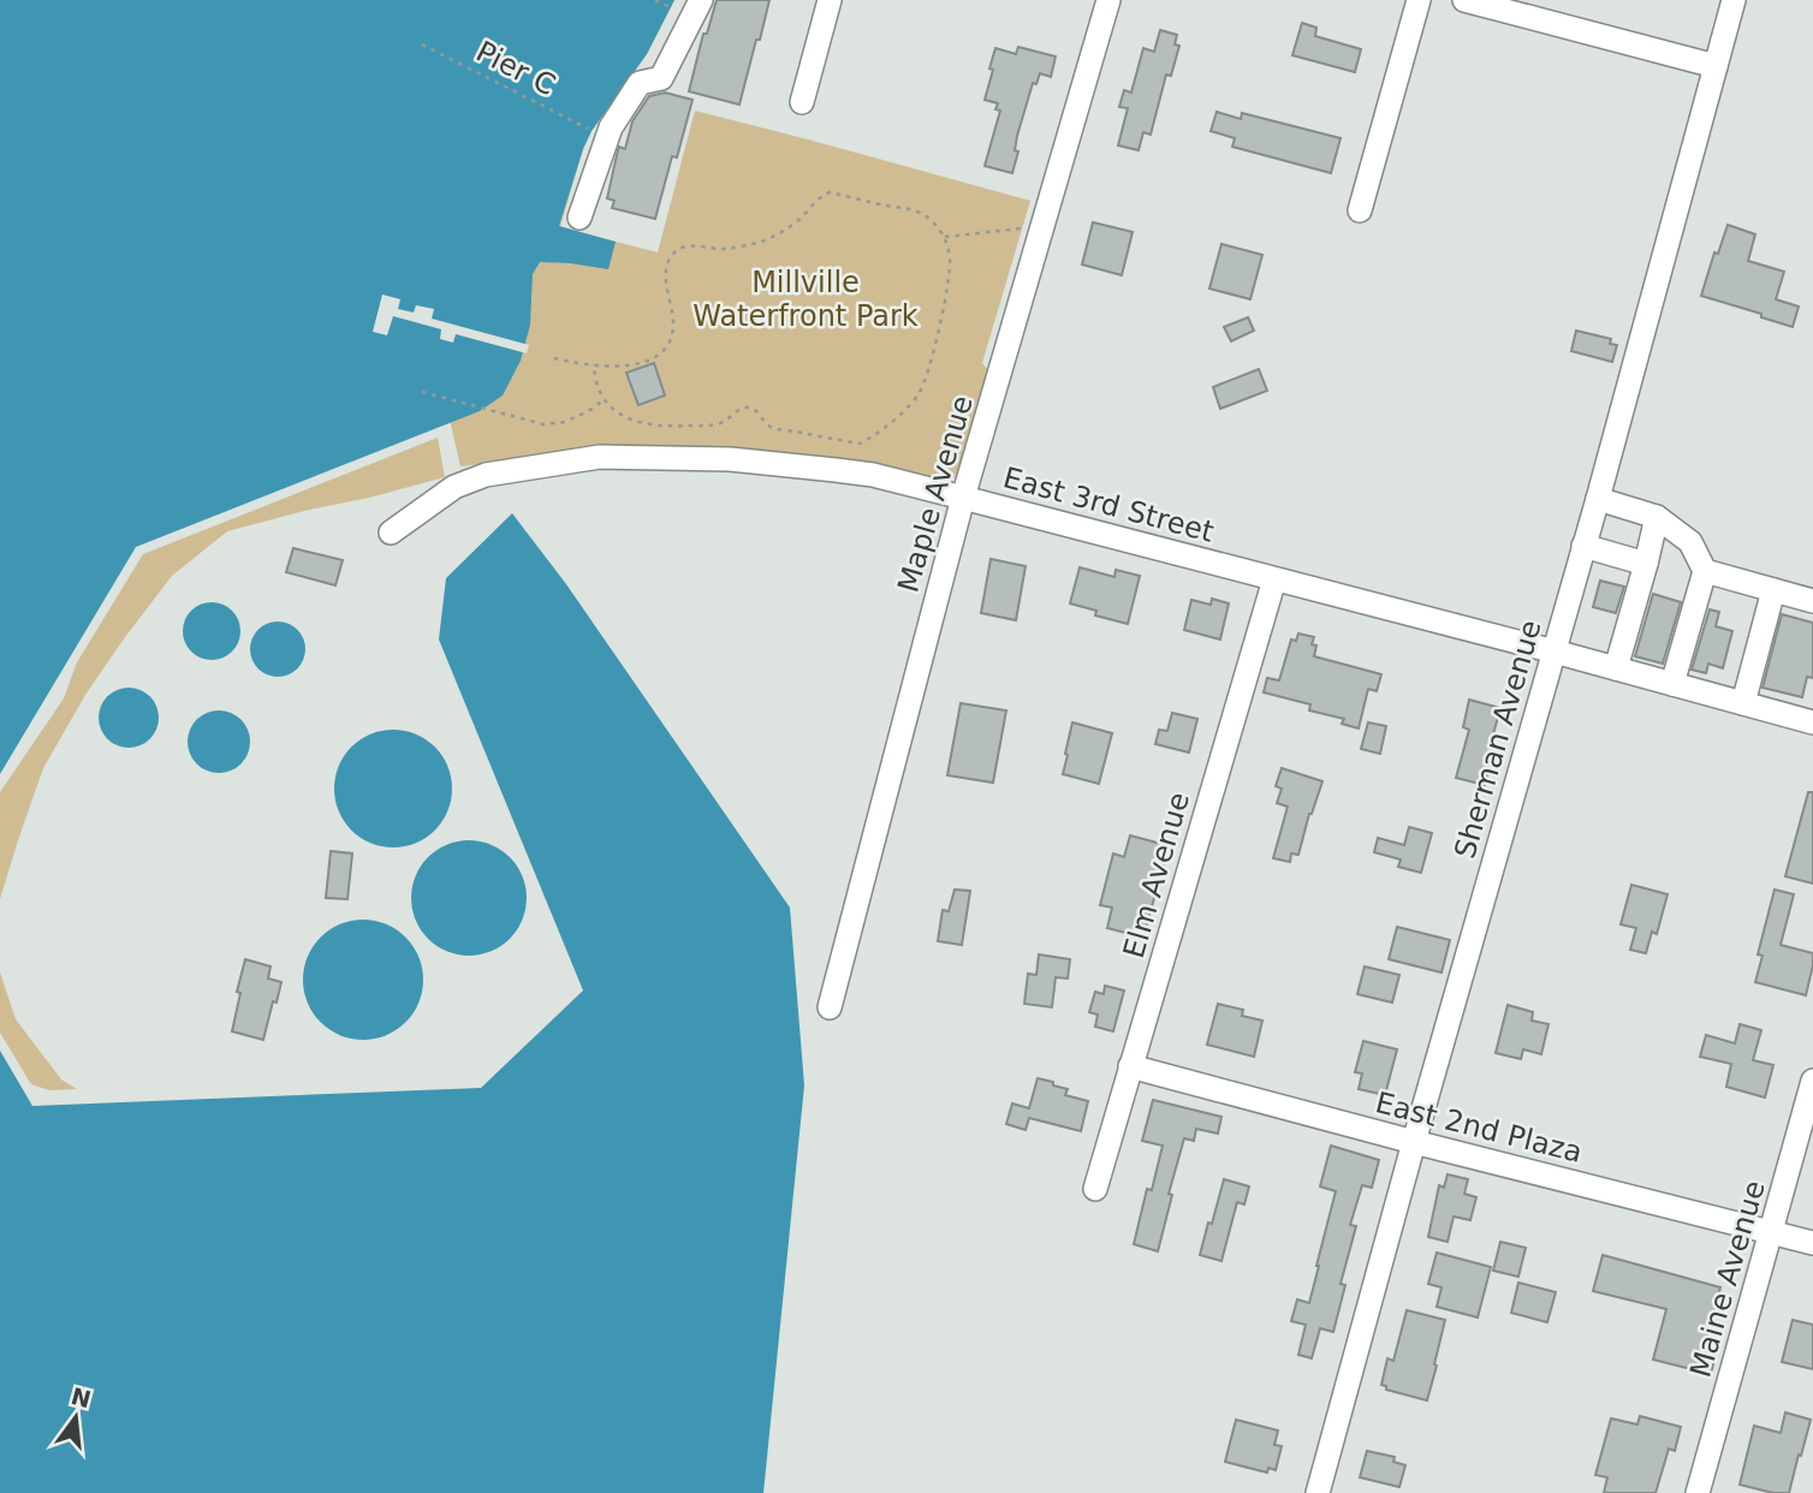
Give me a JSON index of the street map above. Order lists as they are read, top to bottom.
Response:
{
  "streets": {
    "street": [
      "Maple Avenue",
      "East 3rd Street",
      "Sherman Avenue",
      "Elm Avenue",
      "East 2nd Plaza",
      "Maine Avenue"
    ],
    "path": ["Pier C"]
  },
  "crossings": [
    ["Maple Avenue", "East 3rd Street"],
    ["East 3rd Street", "Sherman Avenue"],
    ["East 3rd Street", "Elm Avenue"],
    ["Sherman Avenue", "East 2nd Plaza"],
    ["Elm Avenue", "East 2nd Plaza"],
    ["East 2nd Plaza", "Maine Avenue"]
  ],
  "parks": ["Millville Waterfront Park"],
  "north": "top"
}
